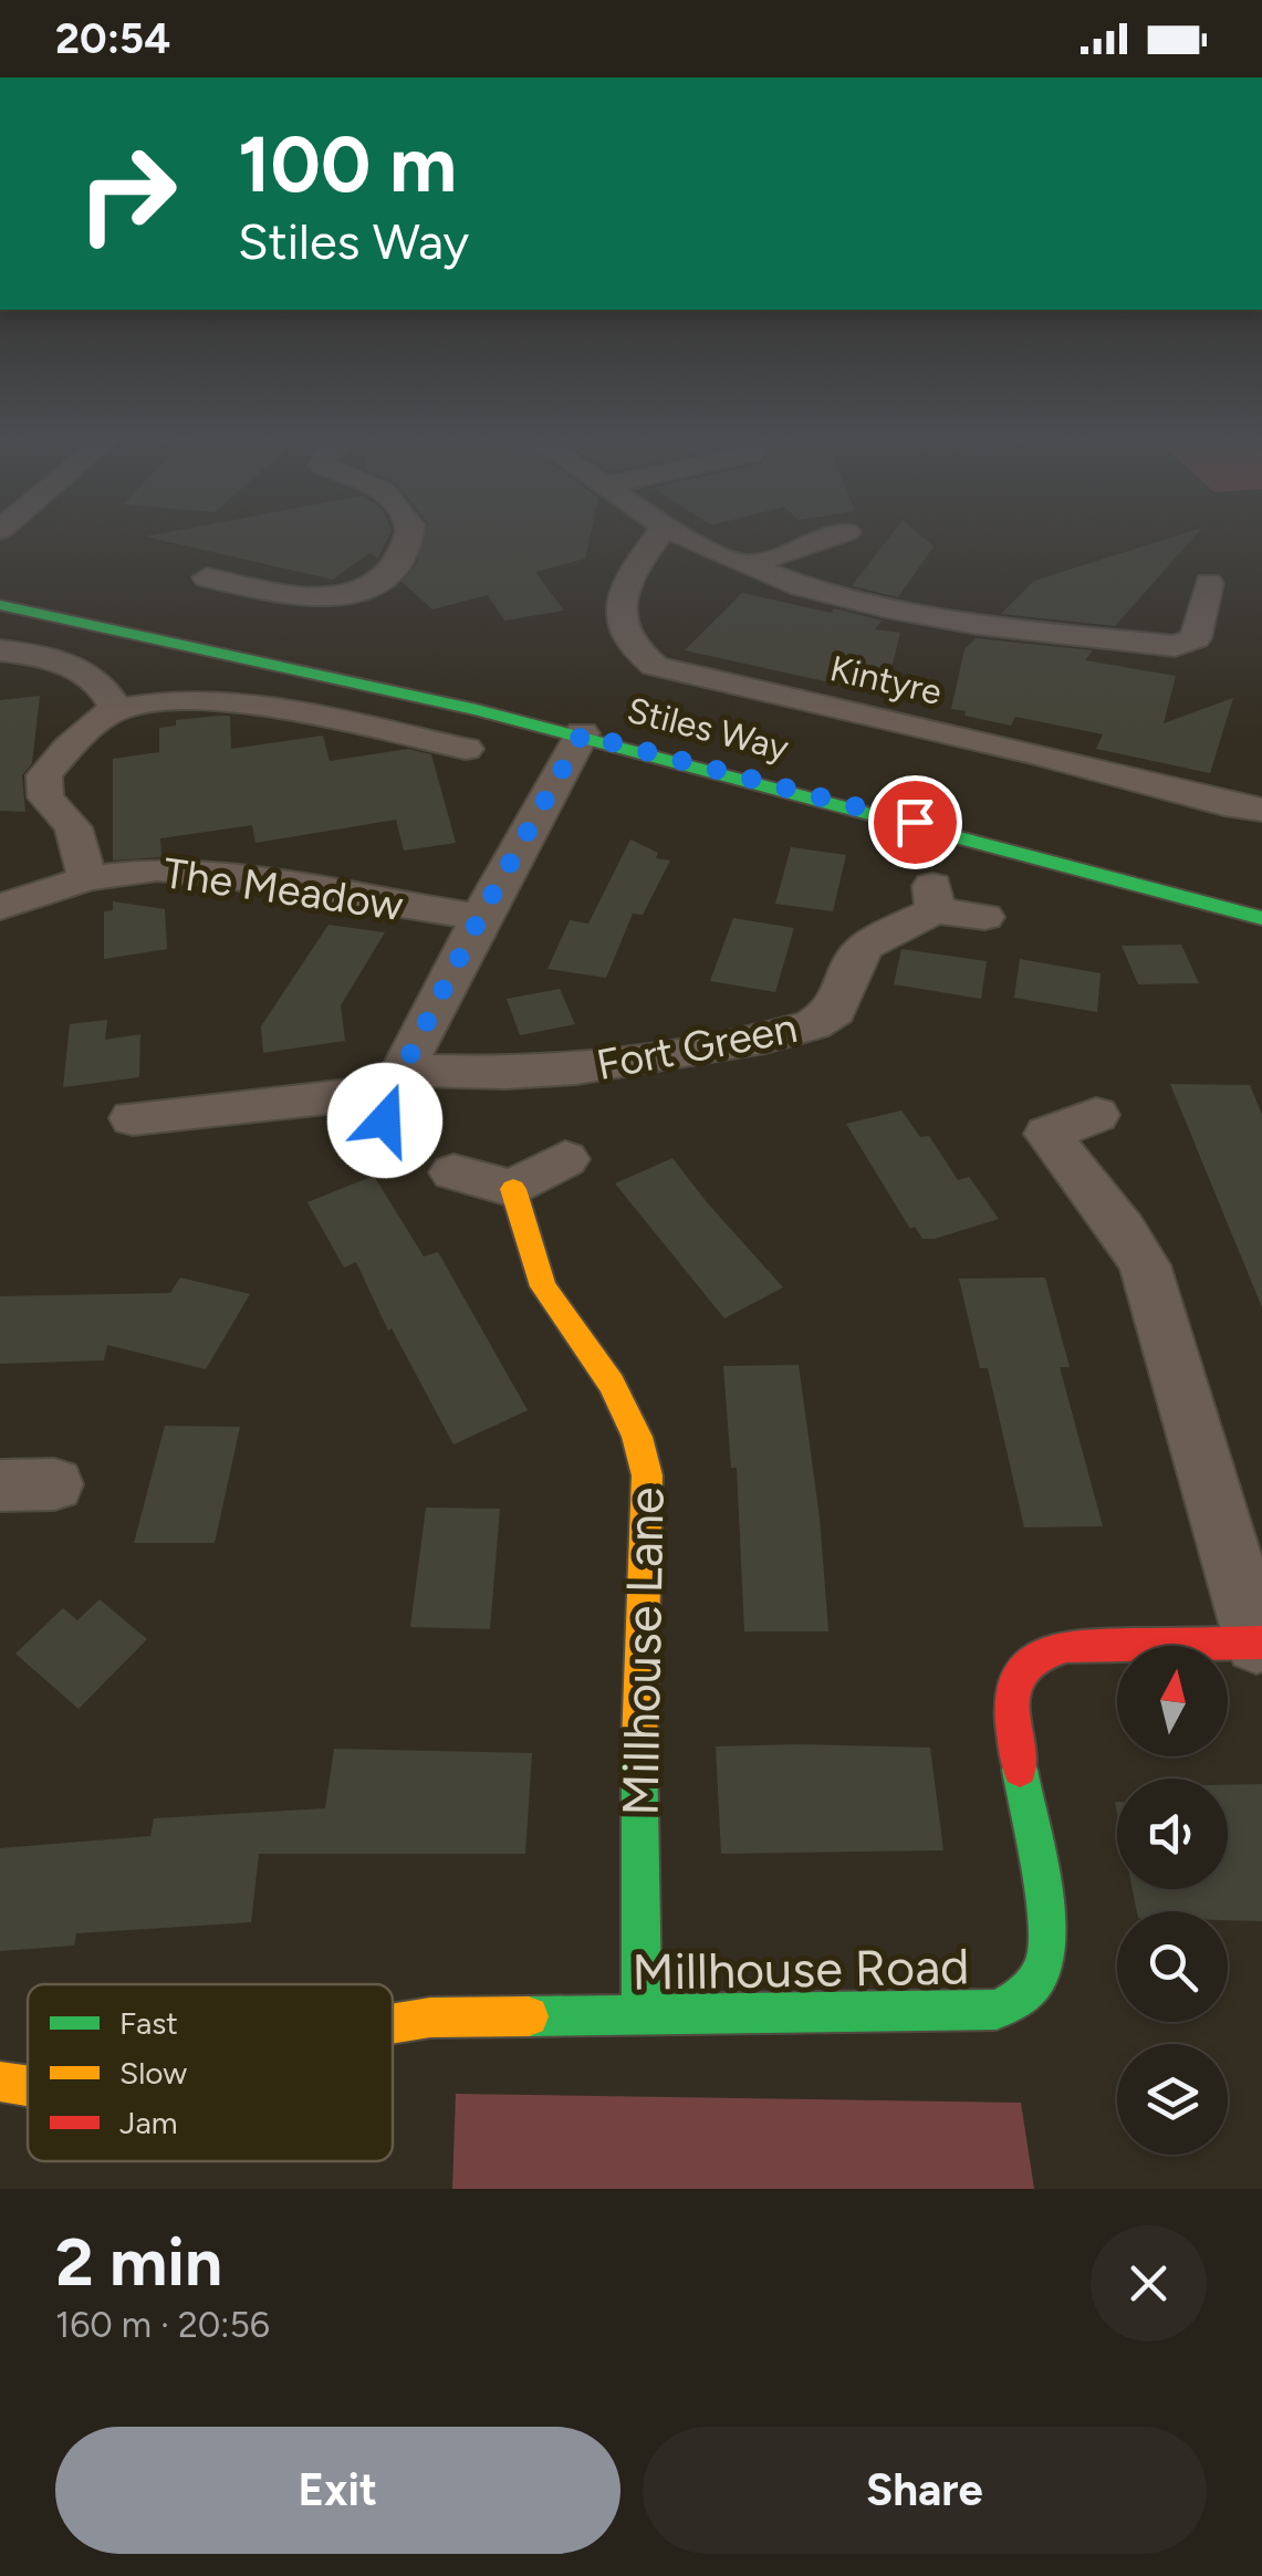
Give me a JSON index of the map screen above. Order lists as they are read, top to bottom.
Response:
{
  "streets": {
    "main road": ["Stiles Way", "Millhouse Lane", "Millhouse Road"],
    "street": ["Kintyre", "The Meadow", "Fort Green"]
  },
  "crossings": [
    ["Millhouse Lane", "Millhouse Road"]
  ],
  "legend": ["Fast", "Slow", "Jam"],
  "north": "top",
  "page": {
    "status": "20:54",
    "turn": ["100 m", "Stiles Way"],
    "heading": ["2 min", "160 m · 20:56"],
    "buttons": ["Exit", "Share"]
  }
}
